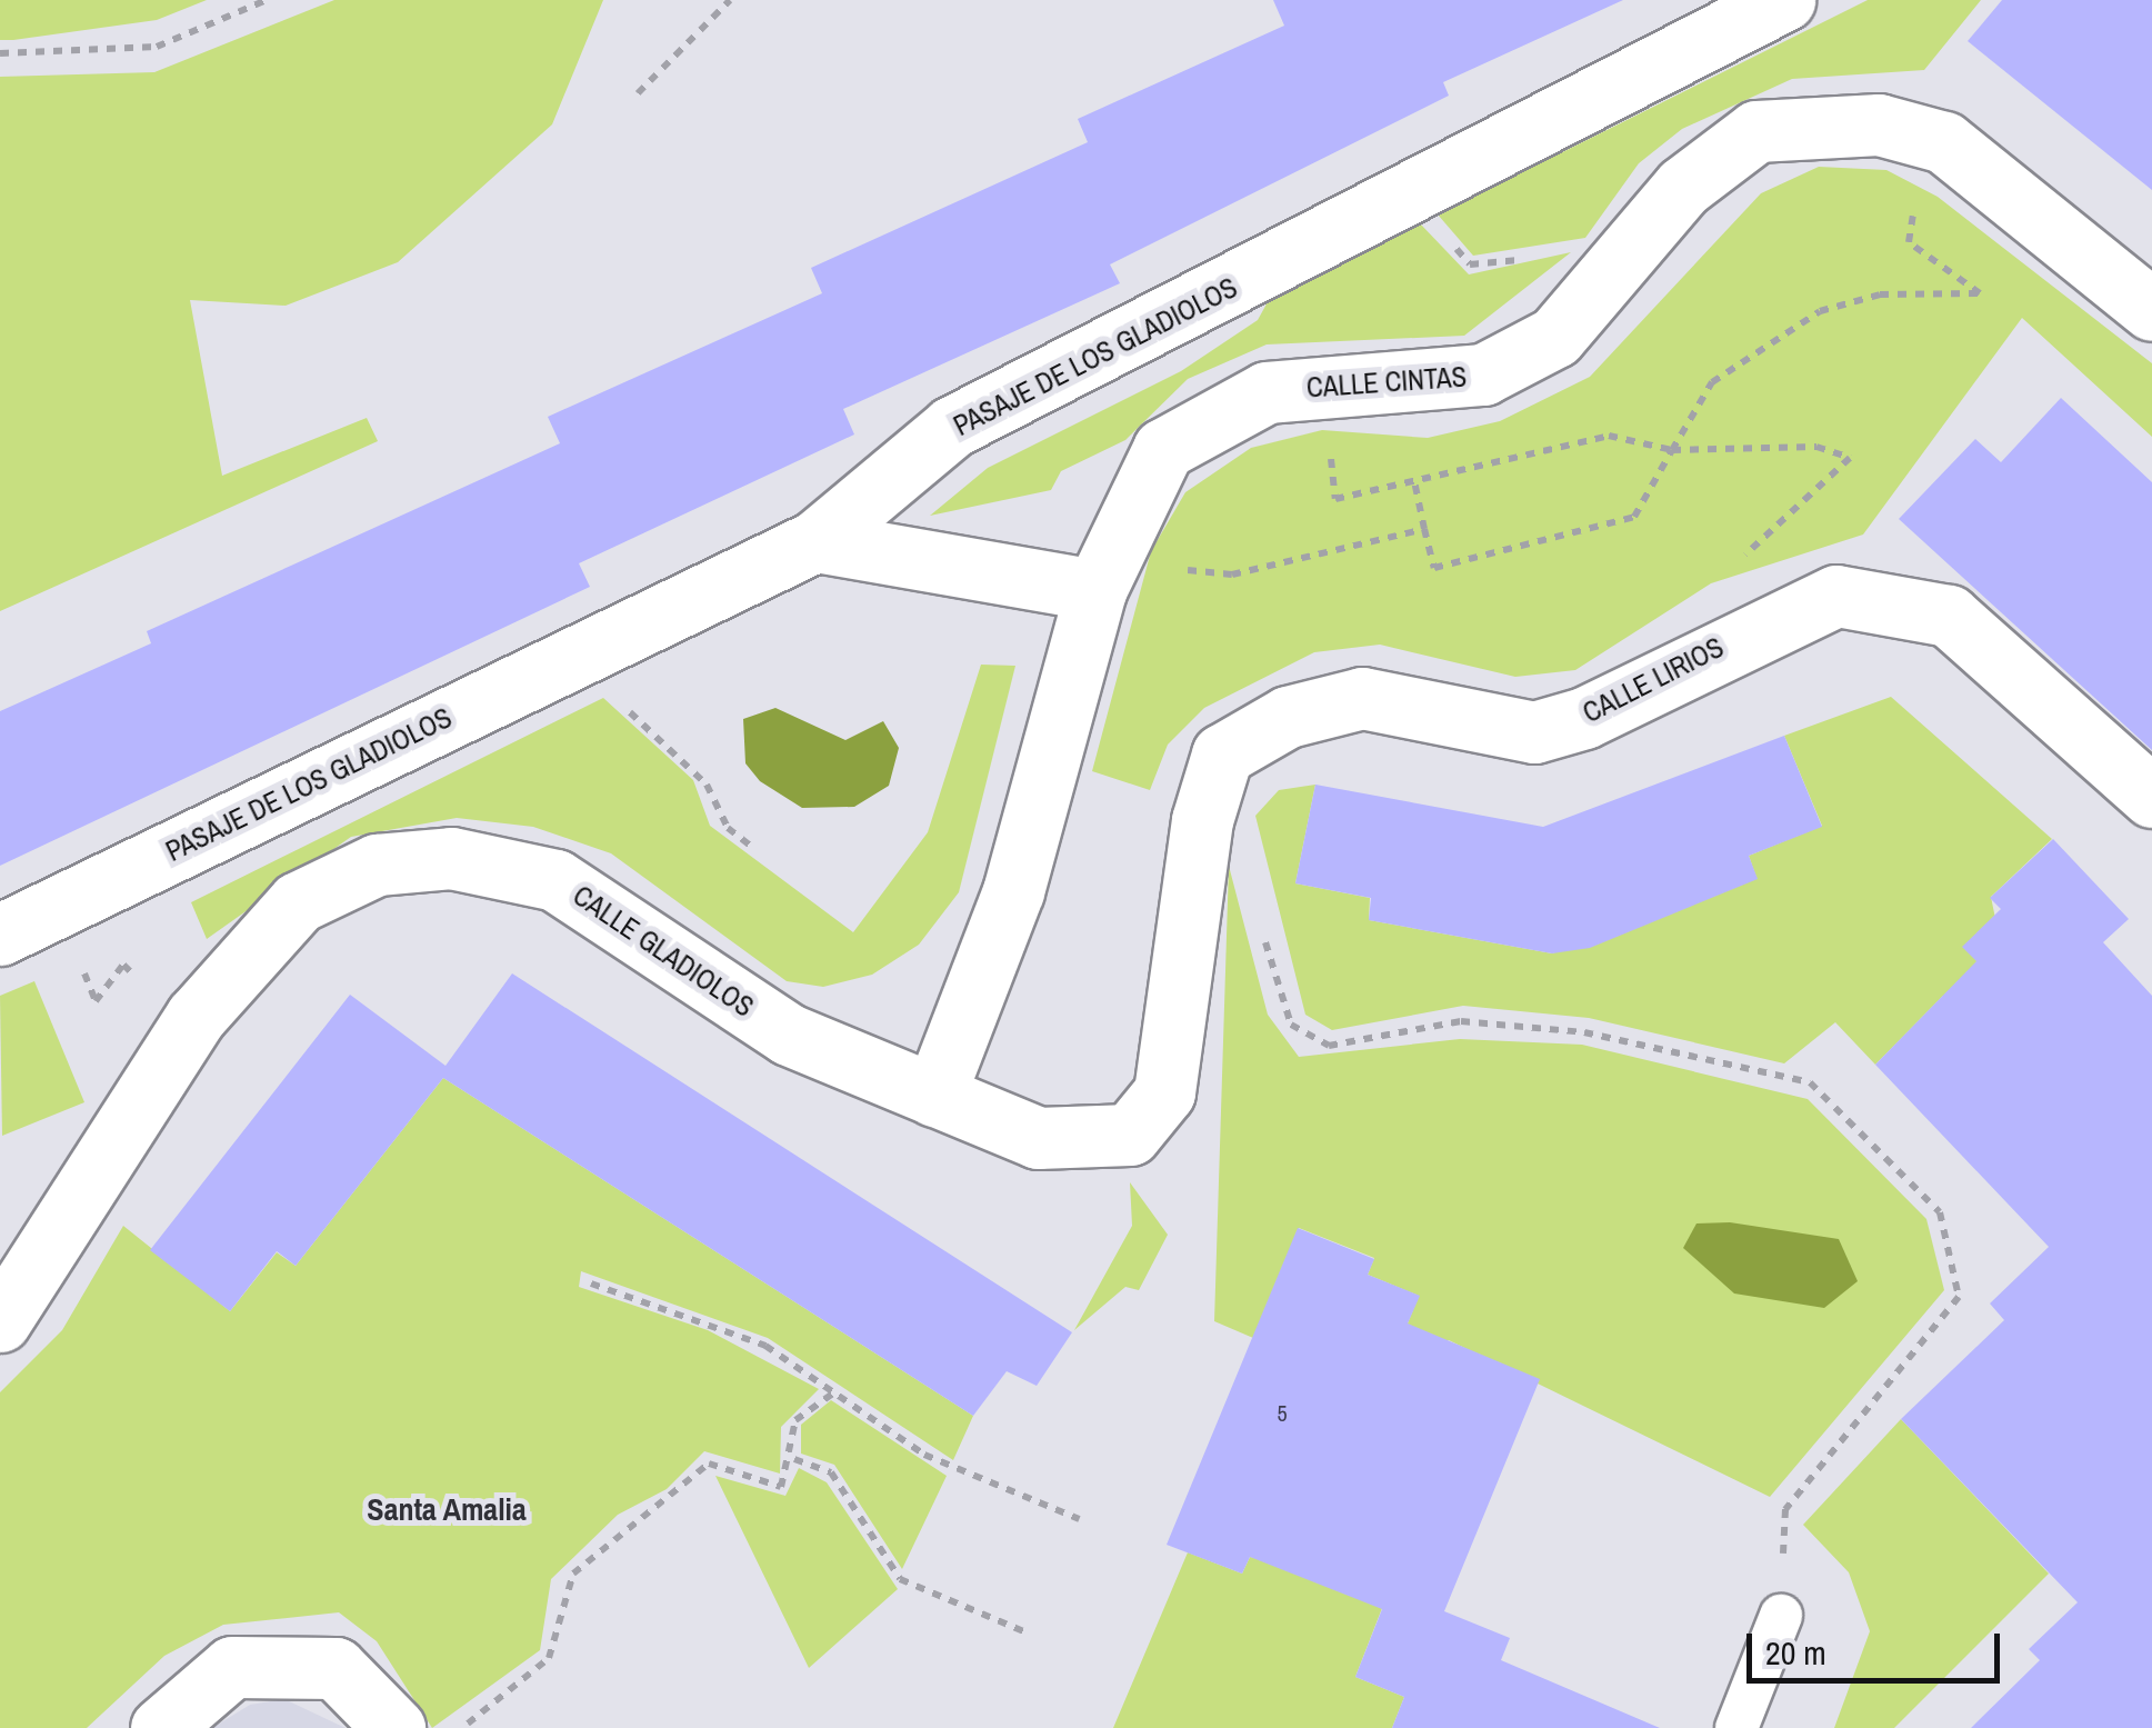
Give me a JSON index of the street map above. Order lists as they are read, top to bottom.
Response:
{
  "streets": {
    "street": [
      "PASAJE DE LOS GLADIOLOS",
      "CALLE CINTAS",
      "CALLE LIRIOS",
      "CALLE GLADIOLOS"
    ]
  },
  "crossings": [
    ["CALLE CINTAS", "CALLE GLADIOLOS"],
    ["CALLE LIRIOS", "CALLE GLADIOLOS"]
  ],
  "districts": ["Santa Amalia"],
  "house_numbers": ["5"],
  "scale_bar": "20 m"
}
